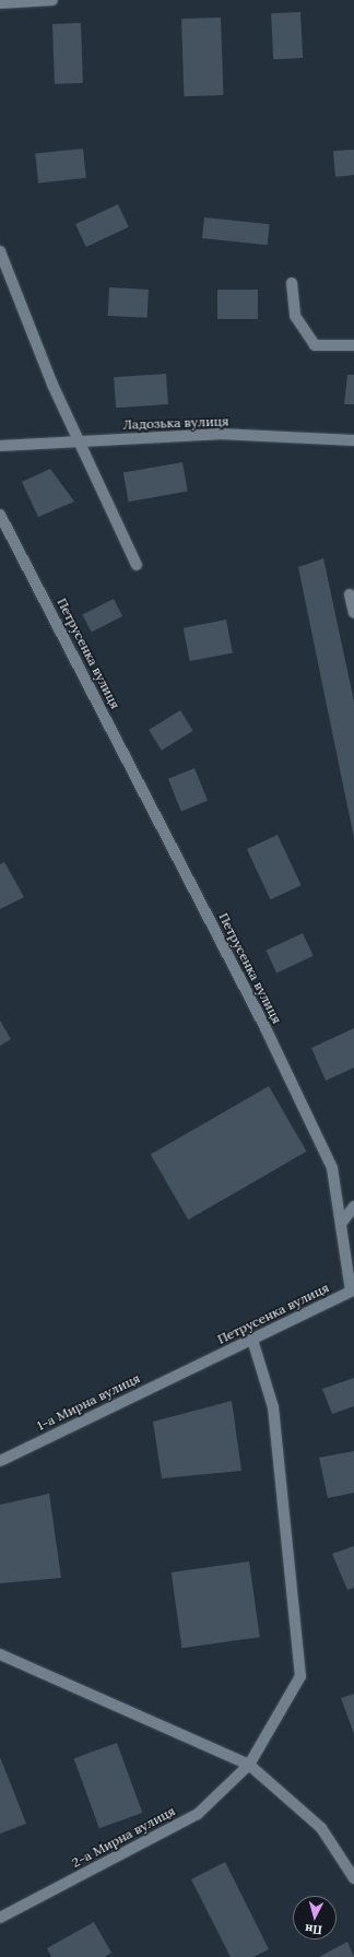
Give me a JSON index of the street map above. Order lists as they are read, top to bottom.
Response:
{
  "streets": {
    "street": [
      "Ладозька вулиця",
      "Петрусенка вулиця",
      "1-а Мирна вулиця",
      "2-а Мирна вулиця"
    ]
  },
  "crossings": [
    ["Петрусенка вулиця", "1-а Мирна вулиця"],
    ["Петрусенка вулиця", "2-а Мирна вулиця"]
  ],
  "north": "bottom"
}
